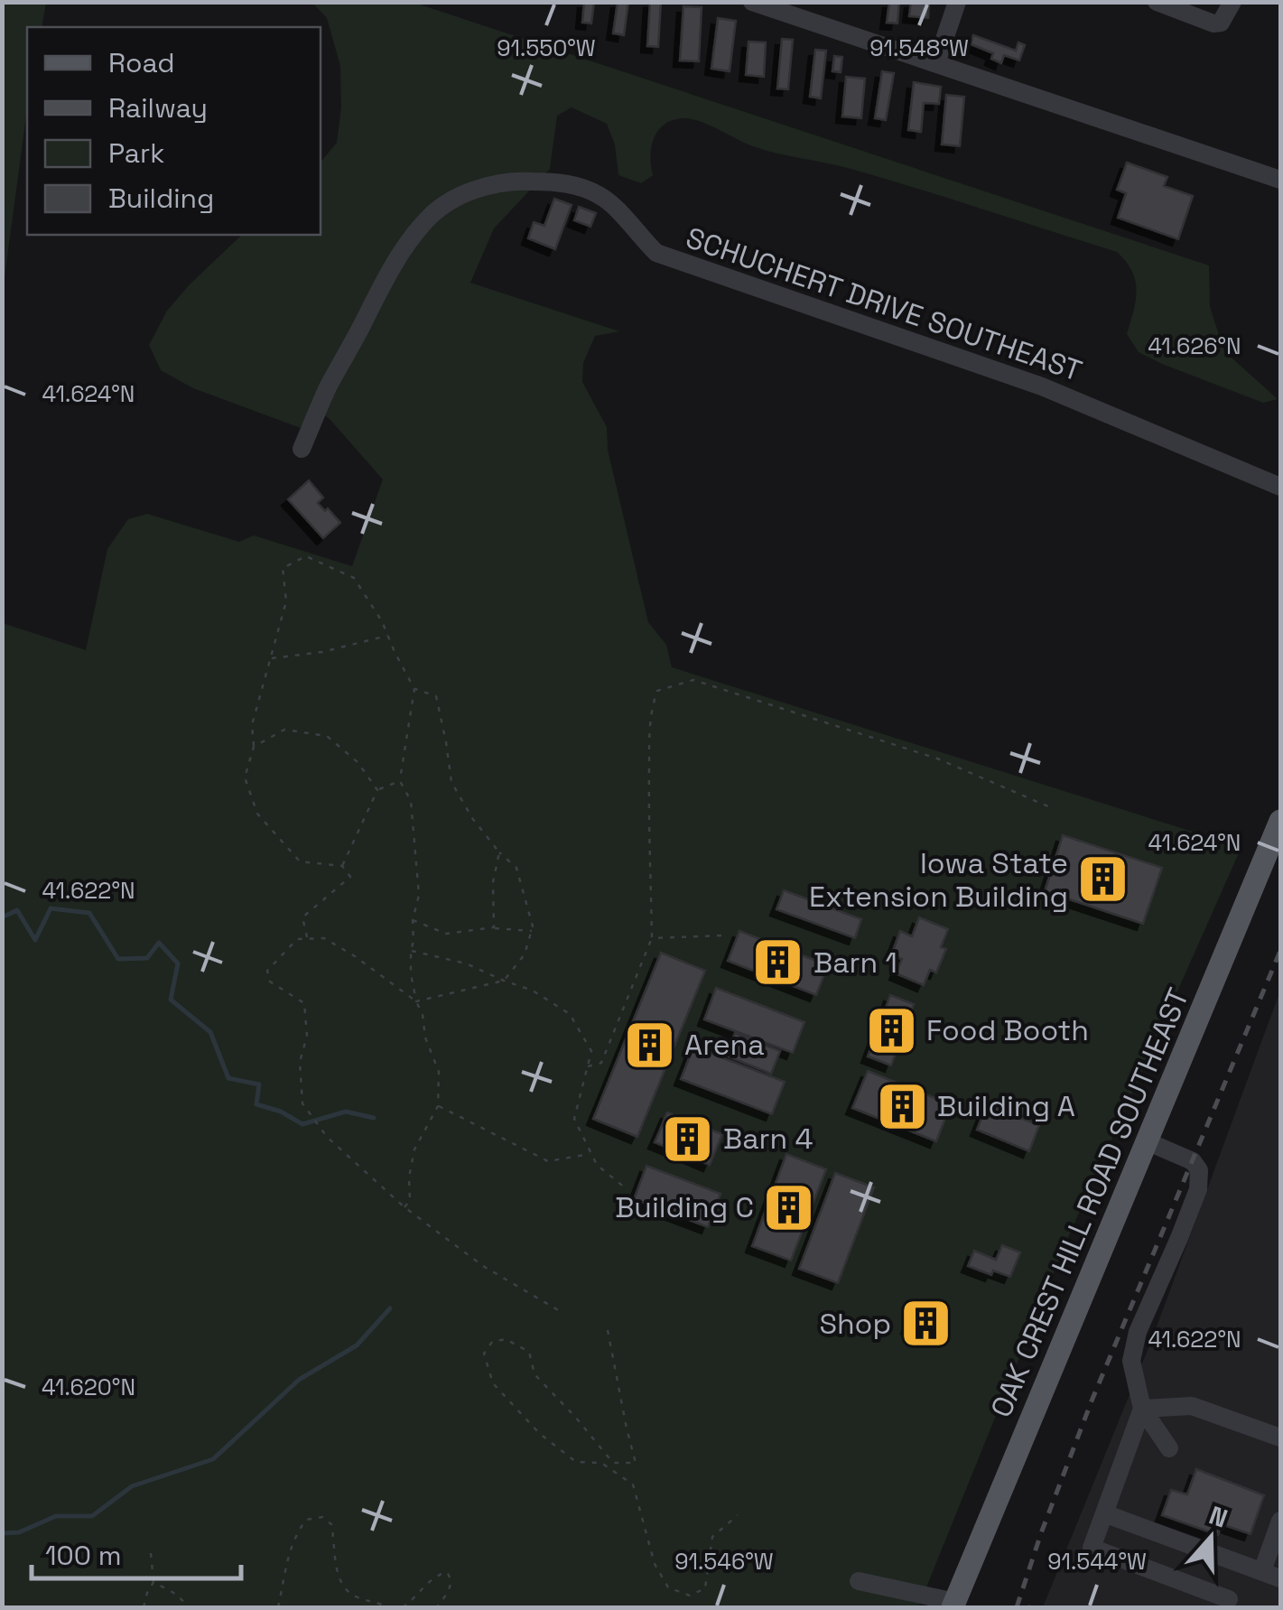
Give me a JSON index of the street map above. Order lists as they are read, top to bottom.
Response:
{
  "streets": {
    "main road": ["OAK CREST HILL ROAD SOUTHEAST"],
    "street": ["SCHUCHERT DRIVE SOUTHEAST"]
  },
  "places": {
    "building": [
      "Iowa State Extension Building",
      "Barn 1",
      "Food Booth",
      "Arena",
      "Building A",
      "Barn 4",
      "Building C",
      "Shop"
    ]
  },
  "legend": [
    "Road",
    "Railway",
    "Park",
    "Building"
  ],
  "scale_bar": "100 m",
  "north": "top",
  "coordinates": [
    "91.550°W",
    "91.548°W",
    "41.626°N",
    "41.624°N",
    "41.622°N",
    "41.620°N",
    "91.546°W",
    "91.544°W"
  ]
}
